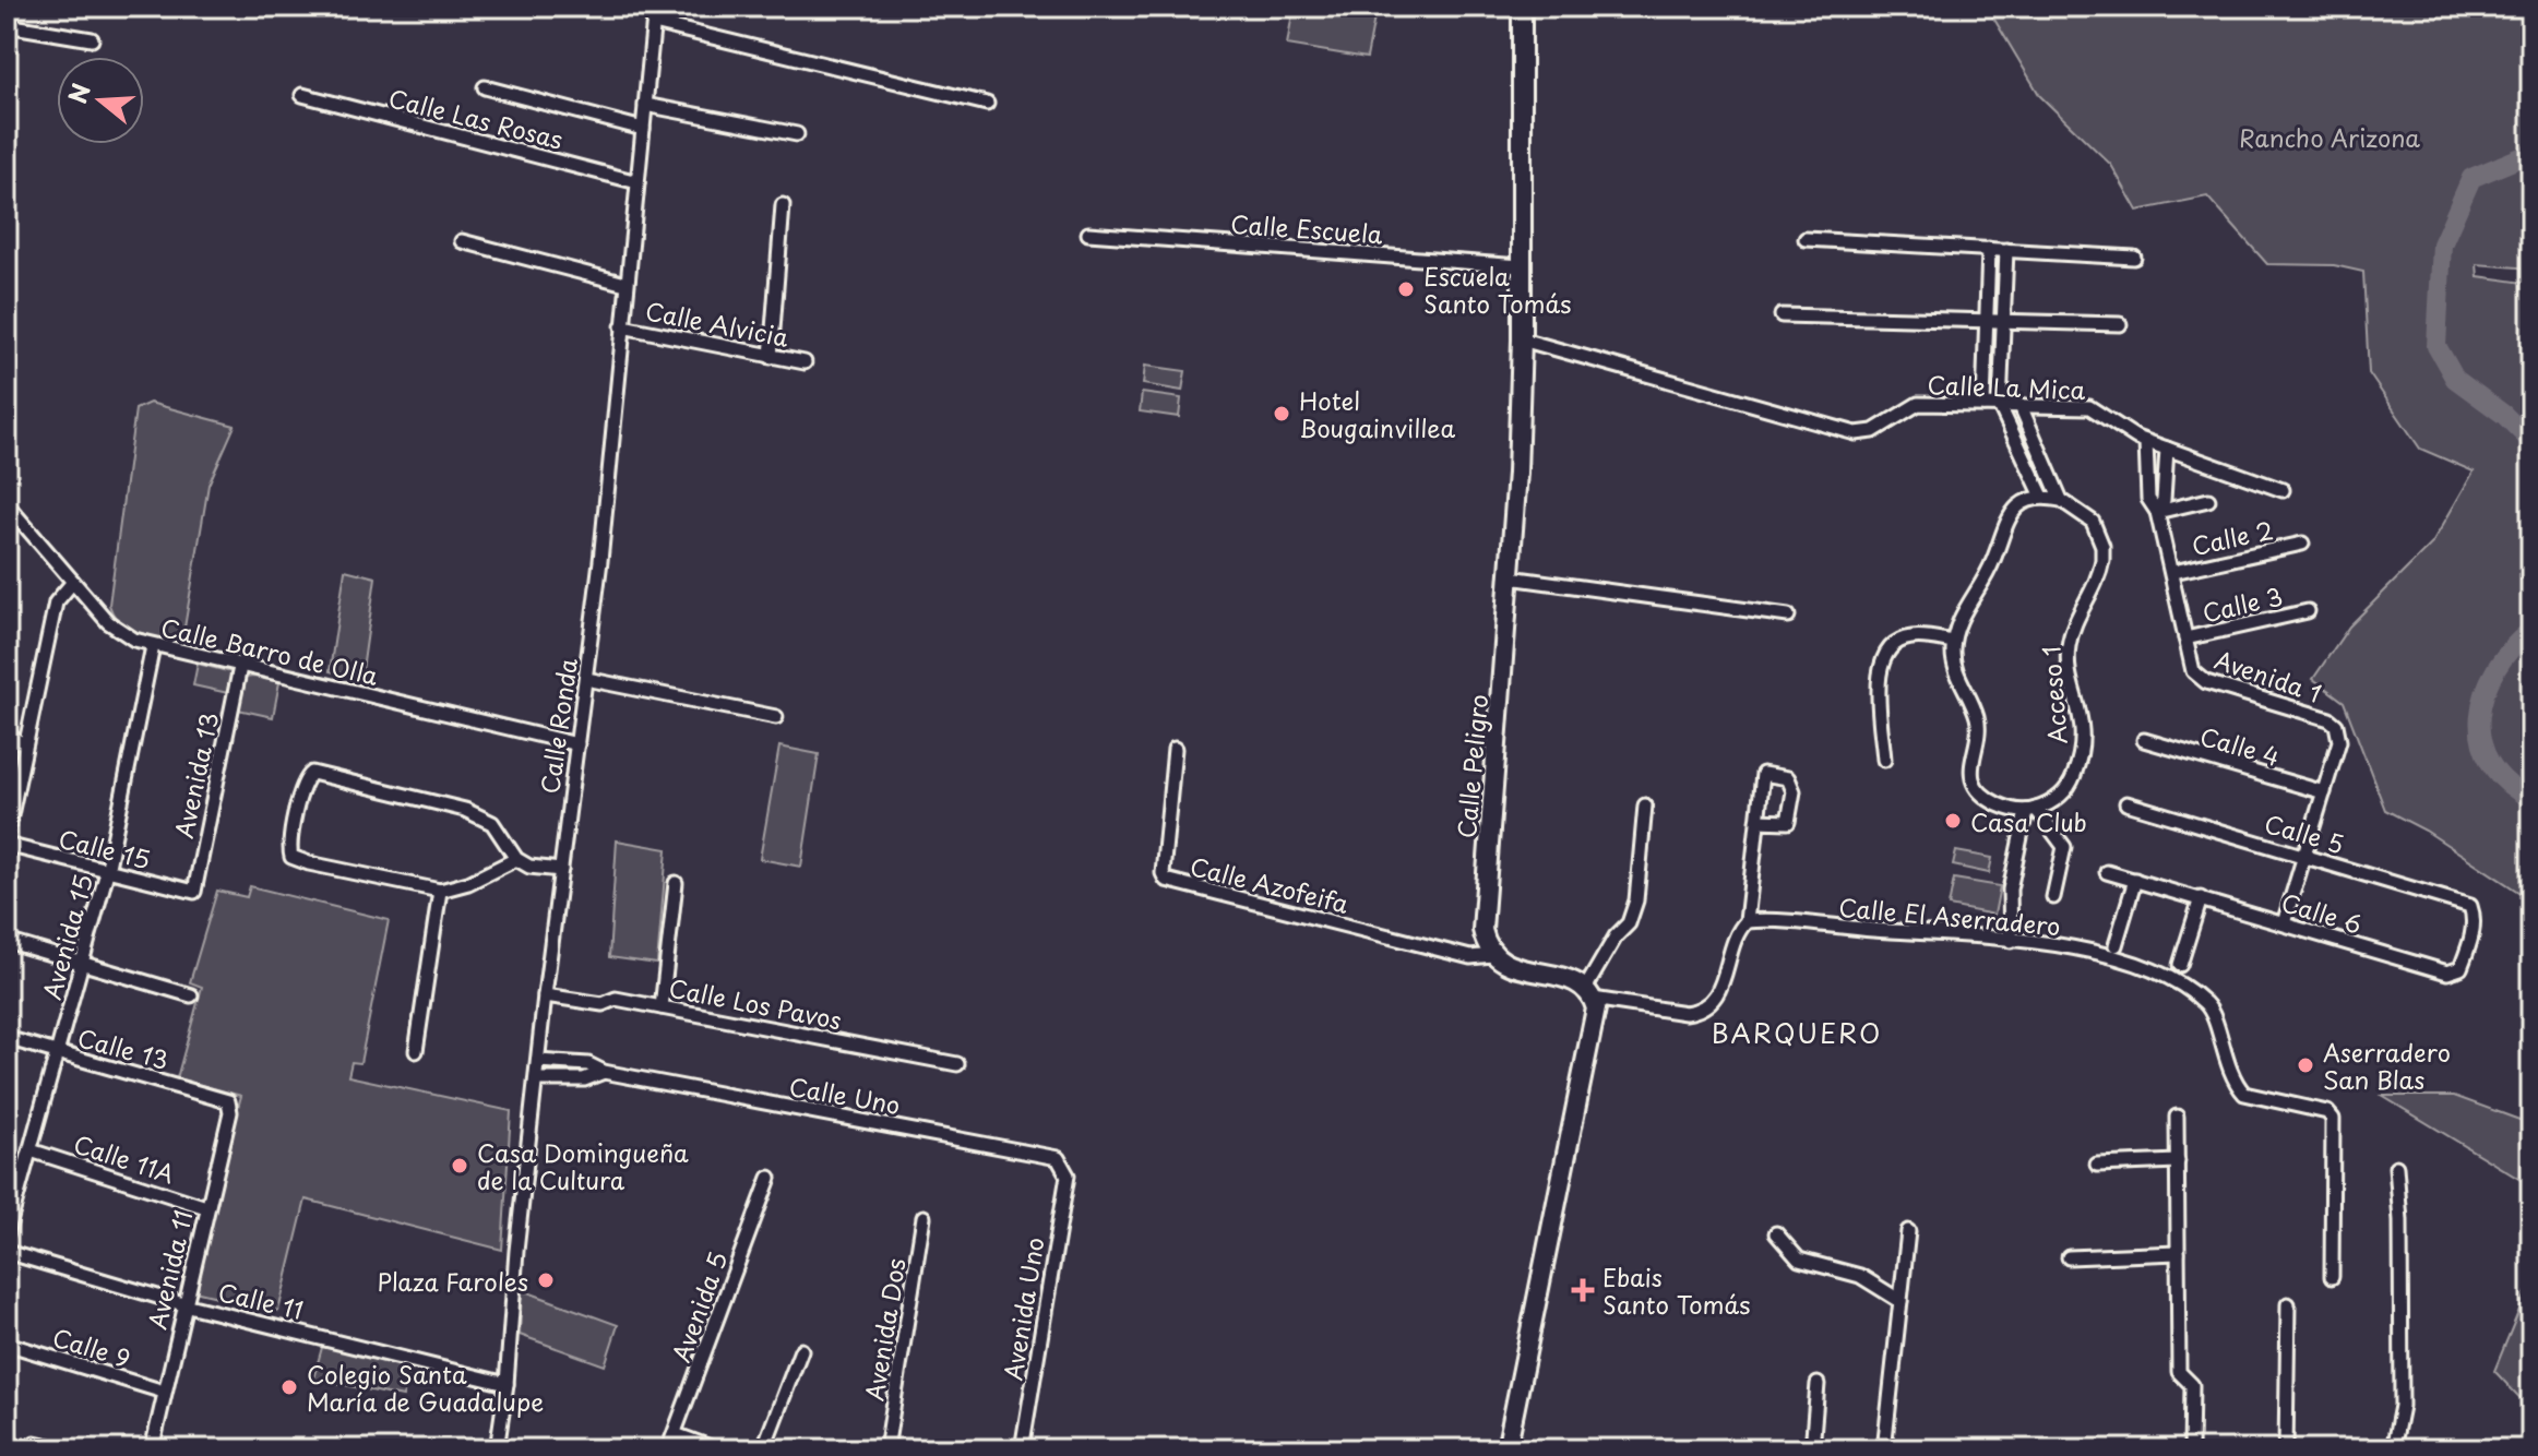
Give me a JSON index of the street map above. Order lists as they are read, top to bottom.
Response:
{
  "streets": {
    "main road": ["Calle Peligro"],
    "street": [
      "Calle Las Rosas",
      "Calle Escuela",
      "Calle Alvicia",
      "Calle La Mica",
      "Calle 2",
      "Calle 3",
      "Calle Barro de Olla",
      "Avenida 1",
      "Acceso 1",
      "Calle Ronda",
      "Calle 4",
      "Avenida 13",
      "Calle 5",
      "Calle 15",
      "Calle Azofeifa",
      "Calle 6",
      "Calle El Aserradero",
      "Avenida 15",
      "Calle Los Pavos",
      "Calle 13",
      "Calle Uno",
      "Calle 11A",
      "Avenida 11",
      "Calle 11",
      "Avenida 5",
      "Avenida Uno",
      "Avenida Dos",
      "Calle 9"
    ]
  },
  "crossings": [
    ["Calle Las Rosas", "Calle Ronda"],
    ["Calle Escuela", "Calle Peligro"],
    ["Calle Alvicia", "Calle Ronda"],
    ["Calle La Mica", "Avenida 1"],
    ["Calle La Mica", "Acceso 1"],
    ["Calle La Mica", "Calle Peligro"],
    ["Calle 2", "Avenida 1"],
    ["Calle 3", "Avenida 1"],
    ["Calle Barro de Olla", "Calle Ronda"],
    ["Calle Barro de Olla", "Avenida 13"],
    ["Calle Barro de Olla", "Avenida 15"],
    ["Avenida 1", "Calle 4"],
    ["Avenida 1", "Calle 5"],
    ["Avenida 1", "Calle 6"],
    ["Calle Ronda", "Calle Los Pavos"],
    ["Calle Ronda", "Calle Uno"],
    ["Calle Ronda", "Calle 11"],
    ["Calle Peligro", "Calle Azofeifa"],
    ["Avenida 13", "Calle 15"],
    ["Calle 5", "Calle 6"],
    ["Calle 15", "Avenida 15"],
    ["Avenida 15", "Calle 13"],
    ["Avenida 15", "Calle 11A"],
    ["Calle 13", "Avenida 11"],
    ["Calle Uno", "Avenida Uno"],
    ["Calle 11A", "Avenida 11"],
    ["Avenida 11", "Calle 11"],
    ["Avenida 11", "Calle 9"]
  ],
  "districts": ["BARQUERO"],
  "parks": ["Rancho Arizona"],
  "places": {
    "other": [
      "Escuela Santo Tomás",
      "Hotel Bougainvillea",
      "Casa Club",
      "Aserradero San Blas",
      "Casa Domingueña de la Cultura",
      "Plaza Faroles",
      "Colegio Santa María de Guadalupe"
    ],
    "health": ["Ebais Santo Tomás"]
  },
  "north": "left"
}
